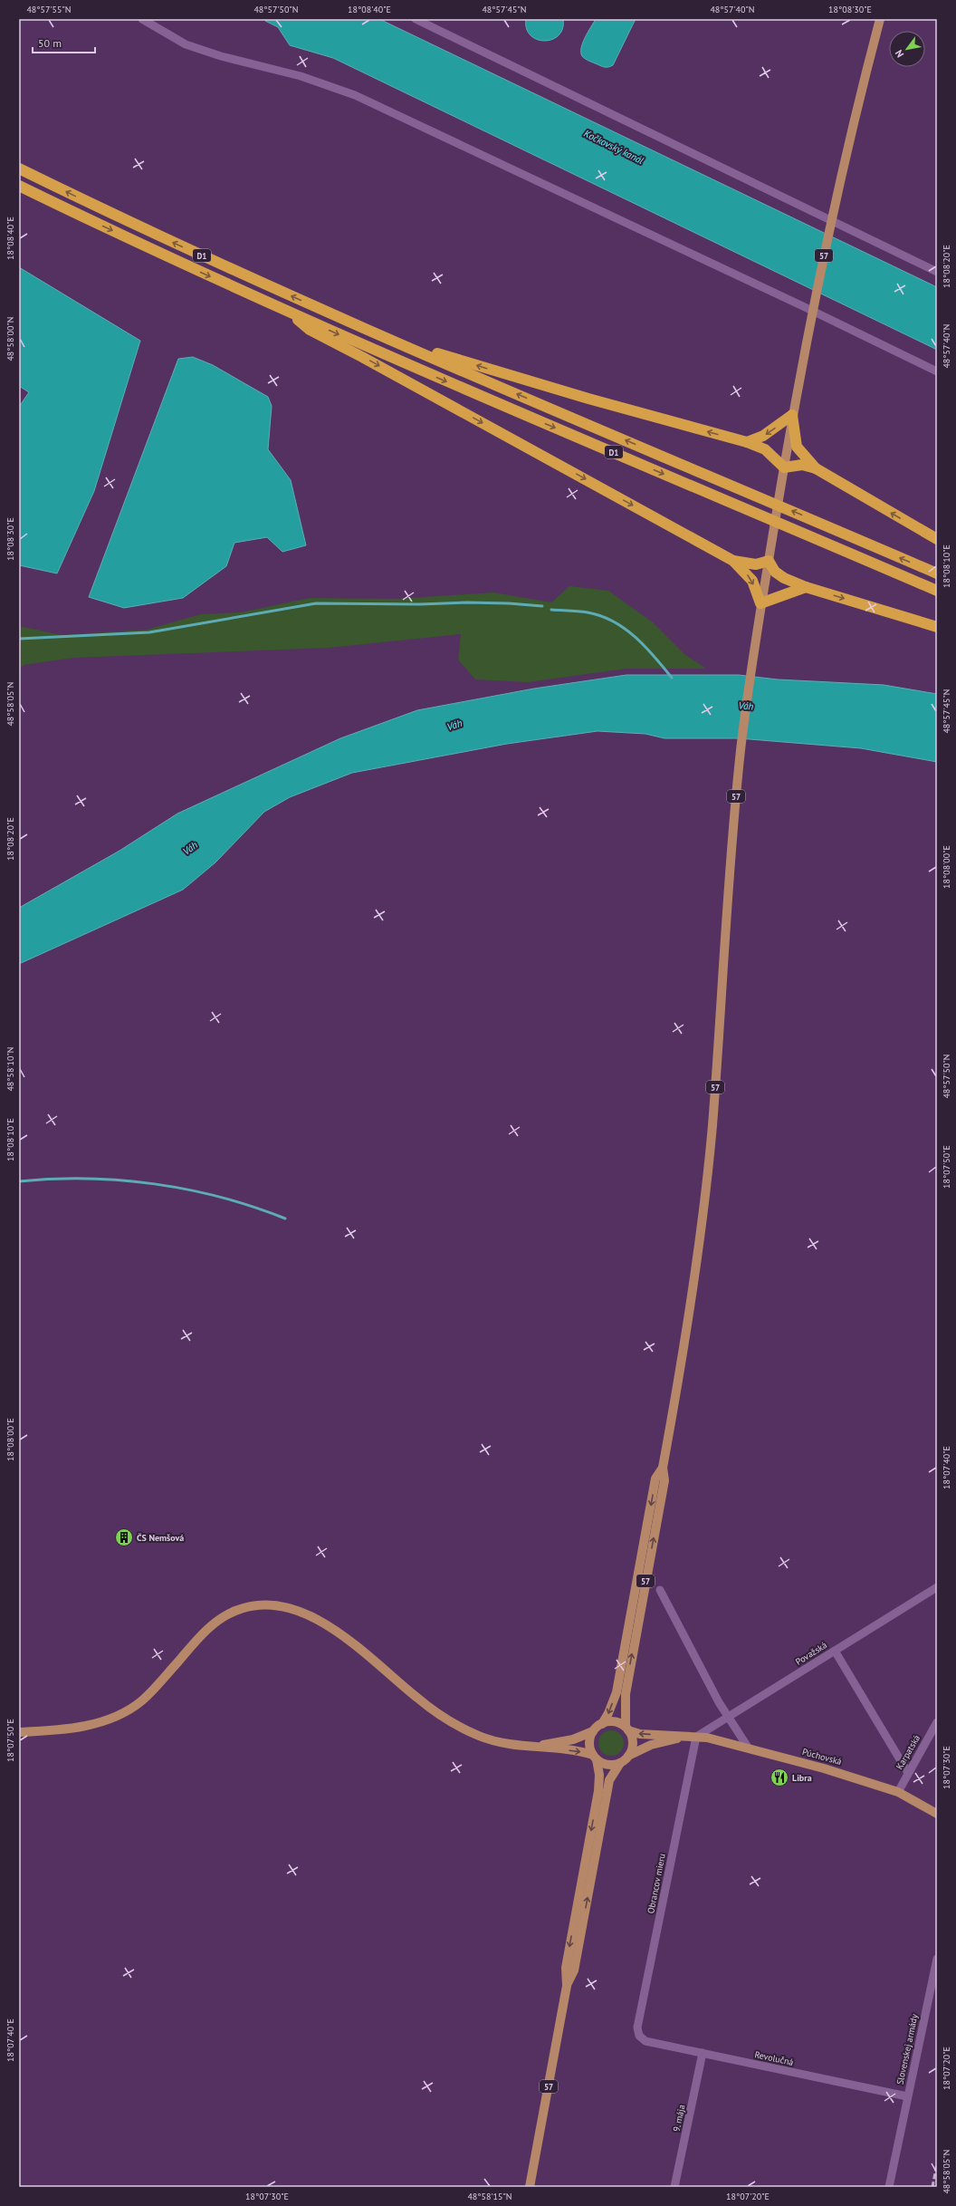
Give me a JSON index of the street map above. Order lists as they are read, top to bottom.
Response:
{
  "streets": {
    "highway": ["D1"],
    "main road": ["57", "Púchovská"],
    "street": [
      "Považská",
      "Karpatská",
      "Obrancov mieru",
      "Slovenskej armády",
      "Revolučná",
      "9. mája"
    ]
  },
  "crossings": [
    ["57", "Púchovská"],
    ["Považská", "Púchovská"],
    ["Považská", "Obrancov mieru"],
    ["Karpatská", "Púchovská"],
    ["Púchovská", "Obrancov mieru"],
    ["Obrancov mieru", "Revolučná"],
    ["Slovenskej armády", "Revolučná"],
    ["Revolučná", "9. mája"]
  ],
  "water": ["Kočkovský kanál", "Váh"],
  "places": {
    "building": ["ČS Nemšová"],
    "restaurant": ["Libra"]
  },
  "scale_bar": "50 m",
  "north": "bottom left",
  "coordinates": [
    "48°57'55\"N",
    "48°57'50\"N",
    "18°08'40\"E",
    "48°57'45\"N",
    "48°57'40\"N",
    "18°08'30\"E",
    "18°08'20\"E",
    "48°58'00\"N",
    "18°08'10\"E",
    "48°58'05\"N",
    "18°08'00\"E",
    "48°58'10\"N",
    "18°07'50\"E",
    "18°07'40\"E",
    "18°07'30\"E",
    "18°07'20\"E",
    "48°58'15\"N"
  ]
}
